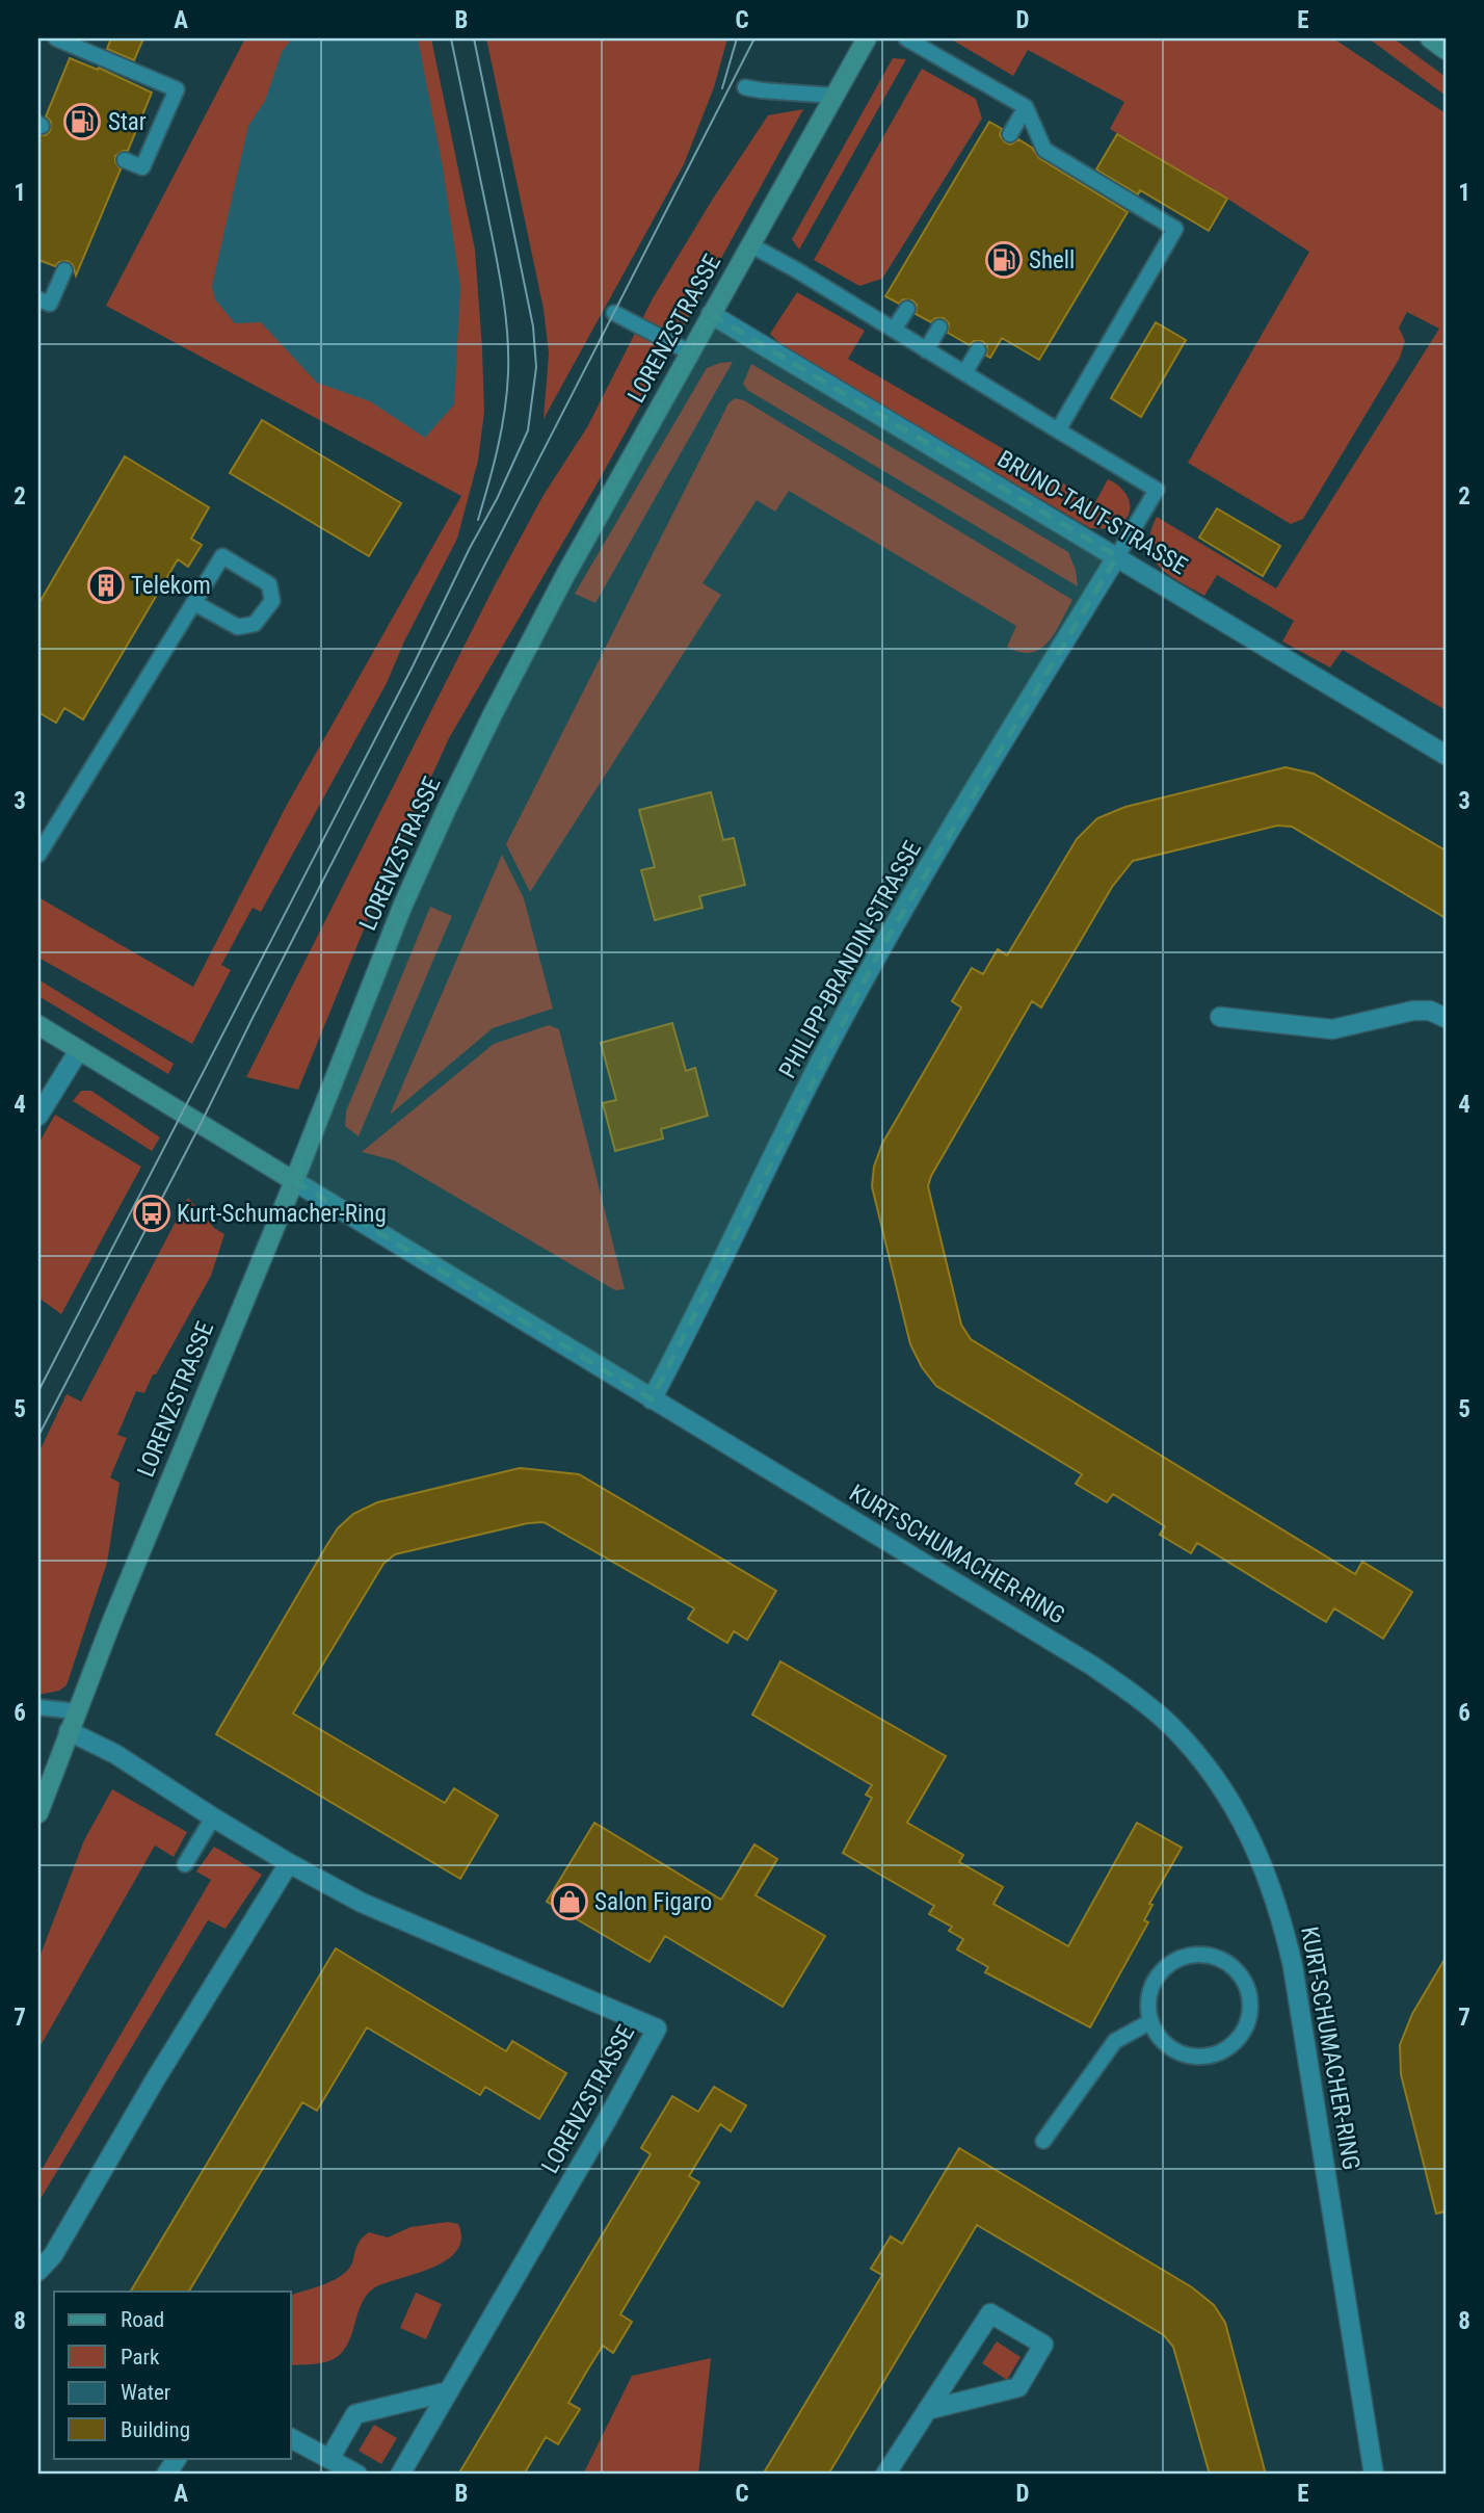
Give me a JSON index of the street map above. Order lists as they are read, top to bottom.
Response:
{
  "streets": {
    "street": [
      "LORENZSTRASSE",
      "BRUNO-TAUT-STRASSE",
      "PHILIPP-BRANDIN-STRASSE",
      "KURT-SCHUMACHER-RING"
    ]
  },
  "crossings": [
    ["LORENZSTRASSE", "BRUNO-TAUT-STRASSE"],
    ["LORENZSTRASSE", "KURT-SCHUMACHER-RING"],
    ["BRUNO-TAUT-STRASSE", "PHILIPP-BRANDIN-STRASSE"],
    ["PHILIPP-BRANDIN-STRASSE", "KURT-SCHUMACHER-RING"]
  ],
  "places": {
    "fuel station": ["Star", "Shell"],
    "building": ["Telekom"],
    "bus stop": ["Kurt-Schumacher-Ring"],
    "shop": ["Salon Figaro"]
  },
  "legend": [
    "Road",
    "Park",
    "Water",
    "Building"
  ],
  "grid": {
    "columns": [
      "A",
      "B",
      "C",
      "D",
      "E"
    ],
    "rows": [
      "1",
      "2",
      "3",
      "4",
      "5",
      "6",
      "7",
      "8"
    ]
  }
}
